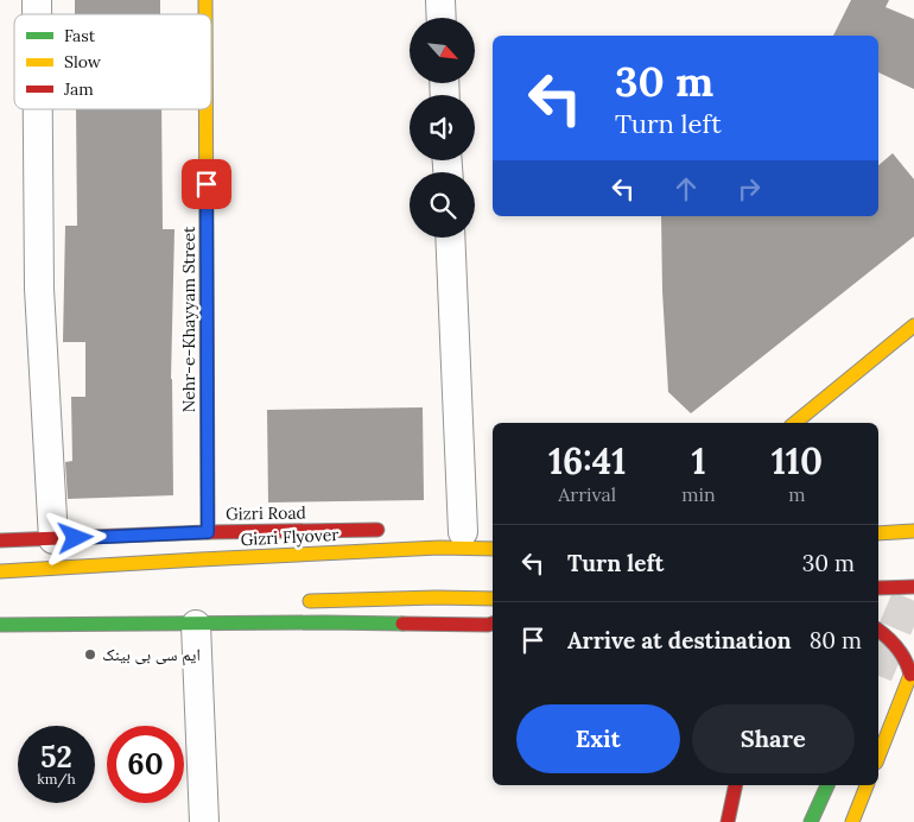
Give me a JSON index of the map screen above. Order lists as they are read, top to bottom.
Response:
{
  "streets": {
    "main road": ["Nehr-e-Khayyam Street", "Gizri Road", "Gizri Flyover"]
  },
  "crossings": [
    ["Nehr-e-Khayyam Street", "Gizri Road"]
  ],
  "places": ["ایم سی بی بینک"],
  "legend": ["Fast", "Slow", "Jam"],
  "north": "bottom right",
  "page": {
    "turn": ["30 m", "Turn left"],
    "eta": [
      "16:41",
      "Arrival",
      "1",
      "min",
      "110",
      "m"
    ],
    "list": [
      {
        "name": "Turn left",
        "value": "30 m"
      },
      {
        "name": "Arrive at destination",
        "value": "80 m"
      }
    ],
    "buttons": ["Exit", "Share"],
    "speed": "52 km/h",
    "limit": "60"
  }
}
